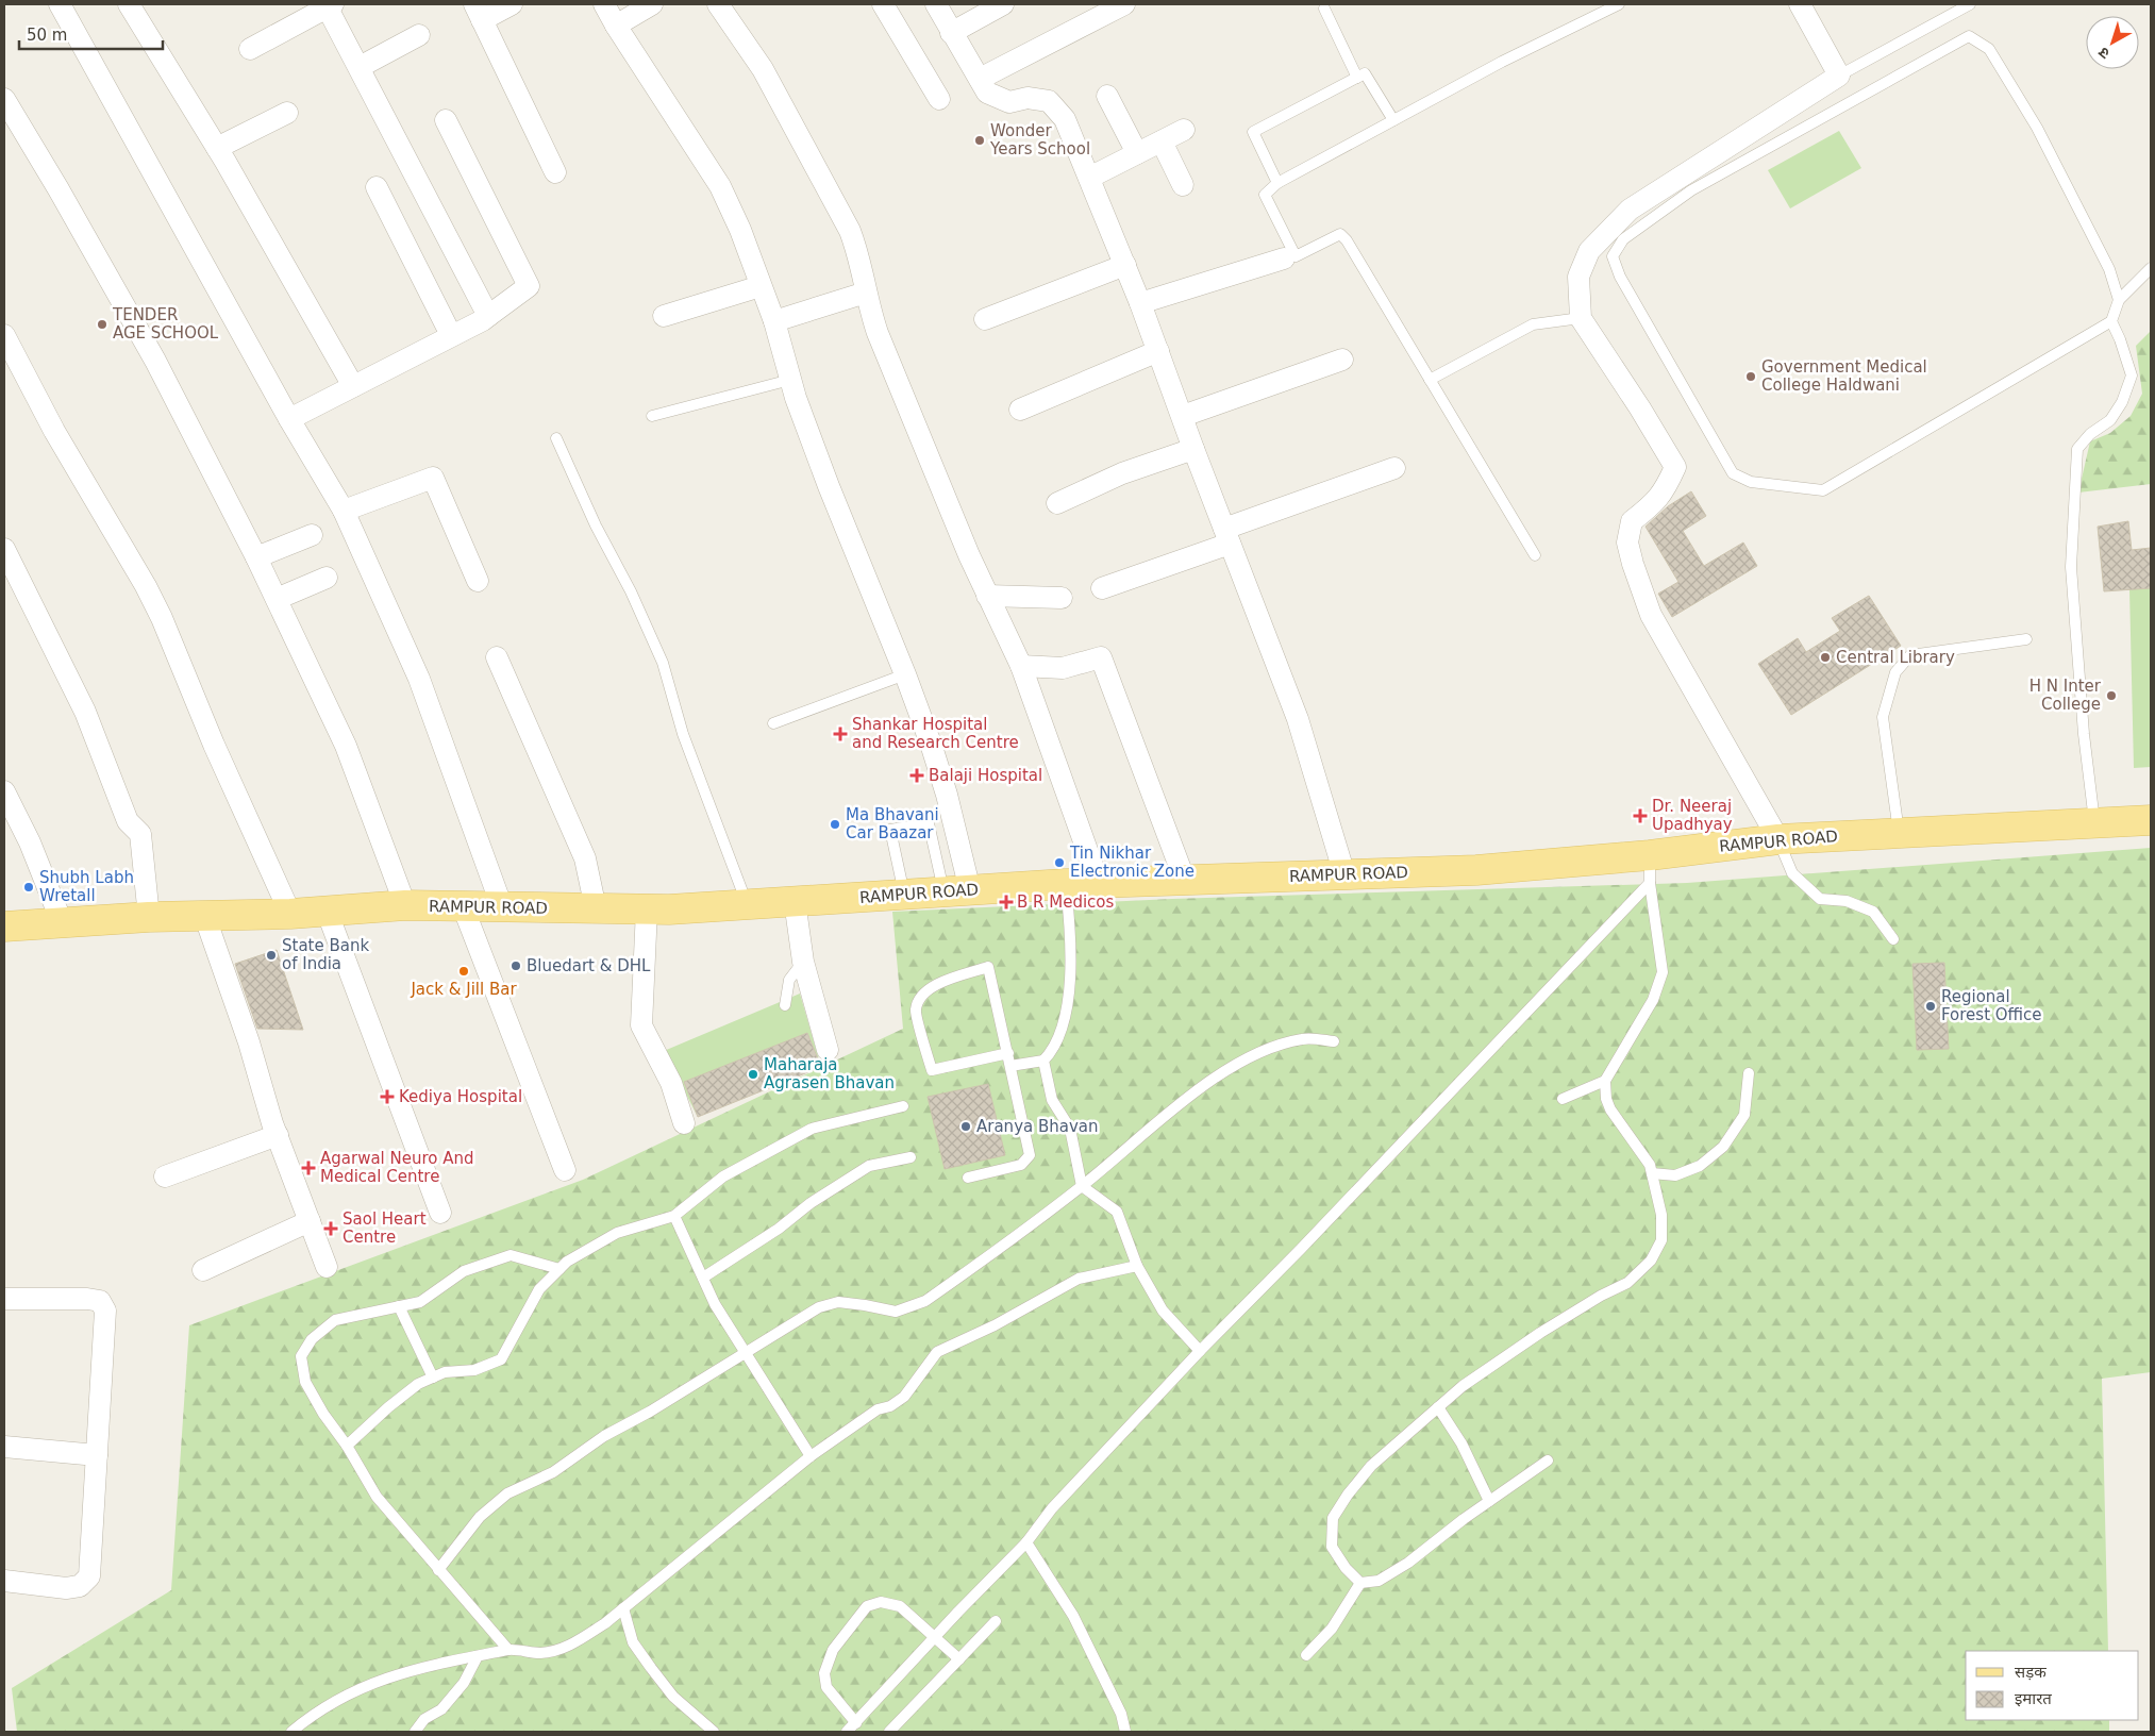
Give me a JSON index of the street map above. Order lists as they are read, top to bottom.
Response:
{
  "streets": {
    "main road": ["RAMPUR ROAD"]
  },
  "places": {
    "other": [
      "Wonder Years School",
      "TENDER AGE SCHOOL",
      "Government Medical College Haldwani",
      "Central Library",
      "H N Inter College",
      "Ma Bhavani Car Baazar",
      "Tin Nikhar Electronic Zone",
      "Shubh Labh Wretall",
      "State Bank of India",
      "Bluedart & DHL",
      "Jack & Jill Bar",
      "Regional Forest Office",
      "Maharaja Agrasen Bhavan",
      "Aranya Bhavan"
    ],
    "health": [
      "Shankar Hospital and Research Centre",
      "Balaji Hospital",
      "Dr. Neeraj Upadhyay",
      "B R Medicos",
      "Kediya Hospital",
      "Agarwal Neuro And Medical Centre",
      "Saol Heart Centre"
    ]
  },
  "legend": ["सड़क", "इमारत"],
  "scale_bar": "50 m",
  "north": "bottom left"
}
